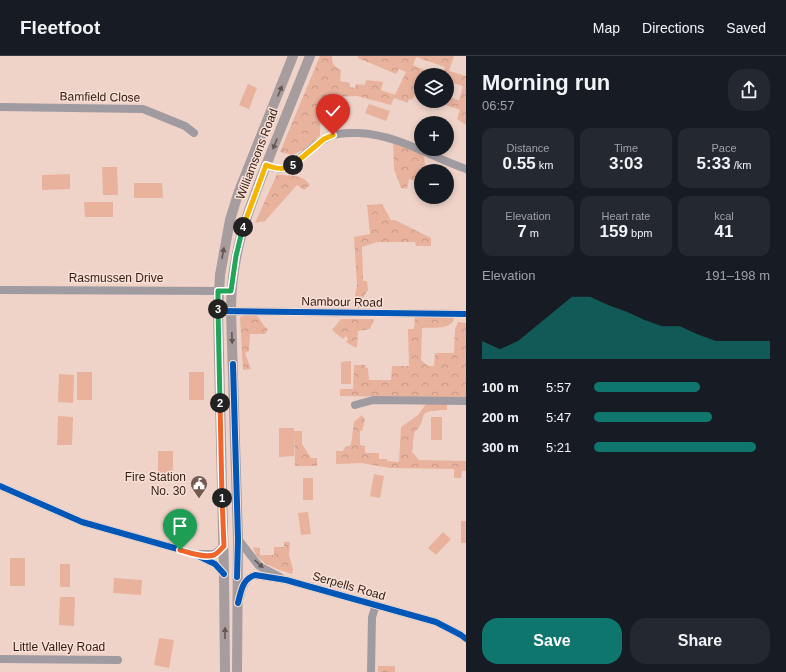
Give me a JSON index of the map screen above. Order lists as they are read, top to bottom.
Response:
{
  "streets": {
    "main road": ["Williamsons Road"],
    "street": [
      "Bamfield Close",
      "Rasmussen Drive",
      "Nambour Road",
      "Serpells Road",
      "Little Valley Road"
    ]
  },
  "crossings": [
    ["Williamsons Road", "Rasmussen Drive"],
    ["Williamsons Road", "Nambour Road"],
    ["Williamsons Road", "Serpells Road"]
  ],
  "places": {
    "public building": ["Fire Station No. 30"]
  },
  "page": {
    "header": "Fleetfoot",
    "nav": ["Map", "Directions", "Saved"],
    "heading": ["Morning run", "06:57"],
    "map_buttons": ["+", "−"],
    "stats": [
      ["Distance", "0.55 km"],
      ["Time", "3:03"],
      ["Pace", "5:33 /km"],
      ["Elevation", "7 m"],
      ["Heart rate", "159 bpm"],
      ["kcal", "41"]
    ],
    "pins": [
      "5",
      "4",
      "3",
      "2",
      "1"
    ],
    "chart": ["Elevation", "191–198 m"],
    "list": [
      {
        "name": "100 m",
        "note": "5:57"
      },
      {
        "name": "200 m",
        "note": "5:47"
      },
      {
        "name": "300 m",
        "note": "5:21"
      }
    ],
    "buttons": ["Save", "Share"]
  }
}
